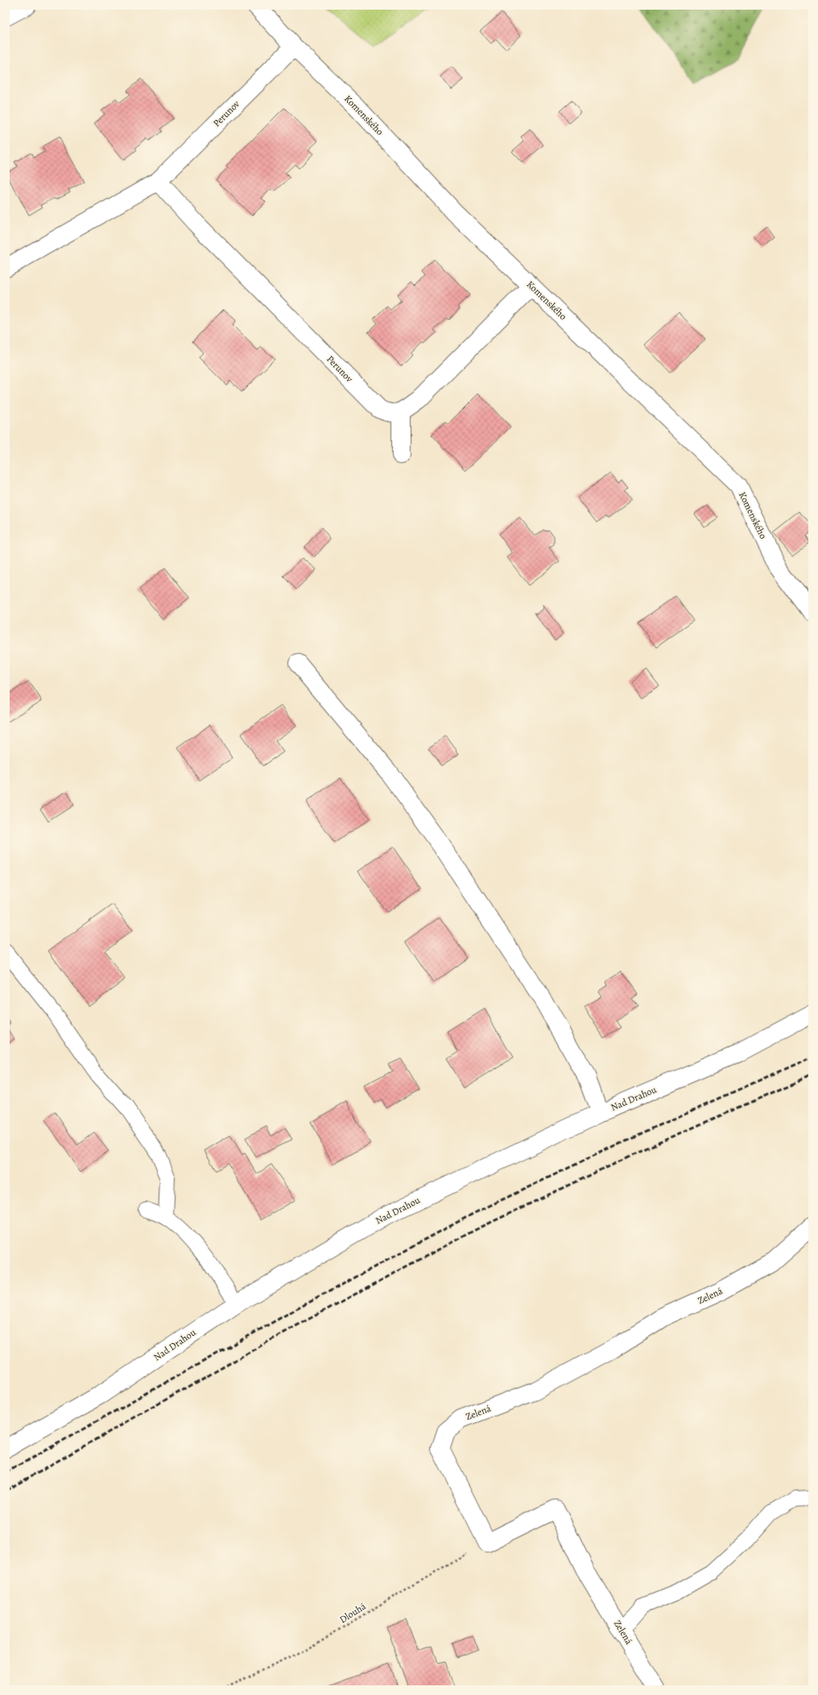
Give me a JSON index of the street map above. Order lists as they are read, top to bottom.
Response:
{
  "streets": {
    "street": [
      "Perunov",
      "Komenského",
      "Nad Drahou",
      "Zelená"
    ],
    "path": ["Dlouhá"]
  },
  "crossings": [
    ["Perunov", "Komenského"],
    ["Zelená", "Dlouhá"]
  ]
}
